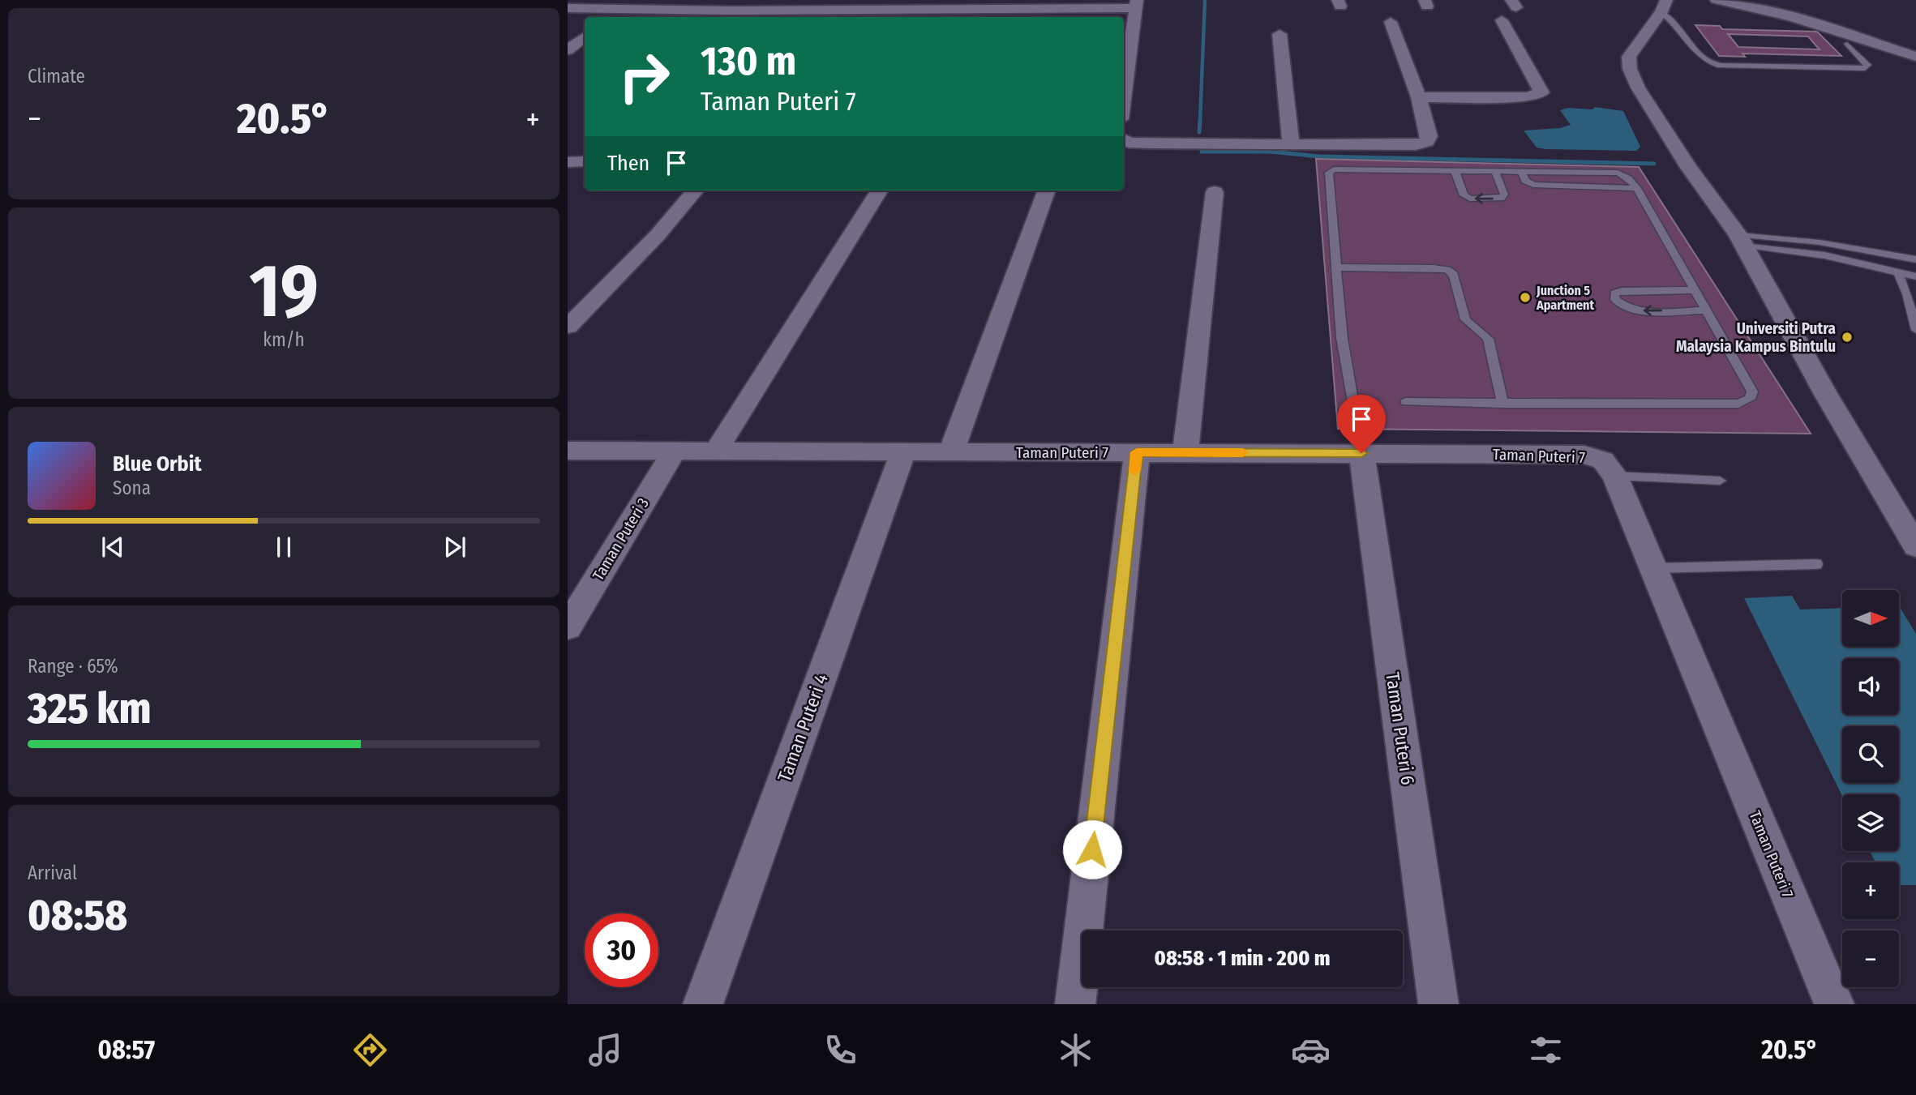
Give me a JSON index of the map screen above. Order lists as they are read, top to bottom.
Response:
{
  "streets": {
    "street": [
      "Taman Puteri 7",
      "Taman Puteri 3",
      "Taman Puteri 4",
      "Taman Puteri 6"
    ]
  },
  "crossings": [
    ["Taman Puteri 7", "Taman Puteri 3"],
    ["Taman Puteri 7", "Taman Puteri 4"],
    ["Taman Puteri 7", "Taman Puteri 6"]
  ],
  "places": ["Junction 5 Apartment", "Universiti Putra Malaysia Kampus Bintulu"],
  "north": "right",
  "page": {
    "tile": [
      "Climate",
      ["19", "km/h"],
      ["Range · 65%", "325 km"],
      ["Arrival", "08:58"]
    ],
    "turn": ["130 m", "Taman Puteri 7"],
    "heat": ["−", "20.5°", "+"],
    "then": "Then",
    "song": ["Blue Orbit", "Sona"],
    "map_buttons": ["+", "−"],
    "limit": "30",
    "trip": "08:58 · 1 min · 200 m",
    "tabs": ["08:57", "20.5°"]
  }
}
